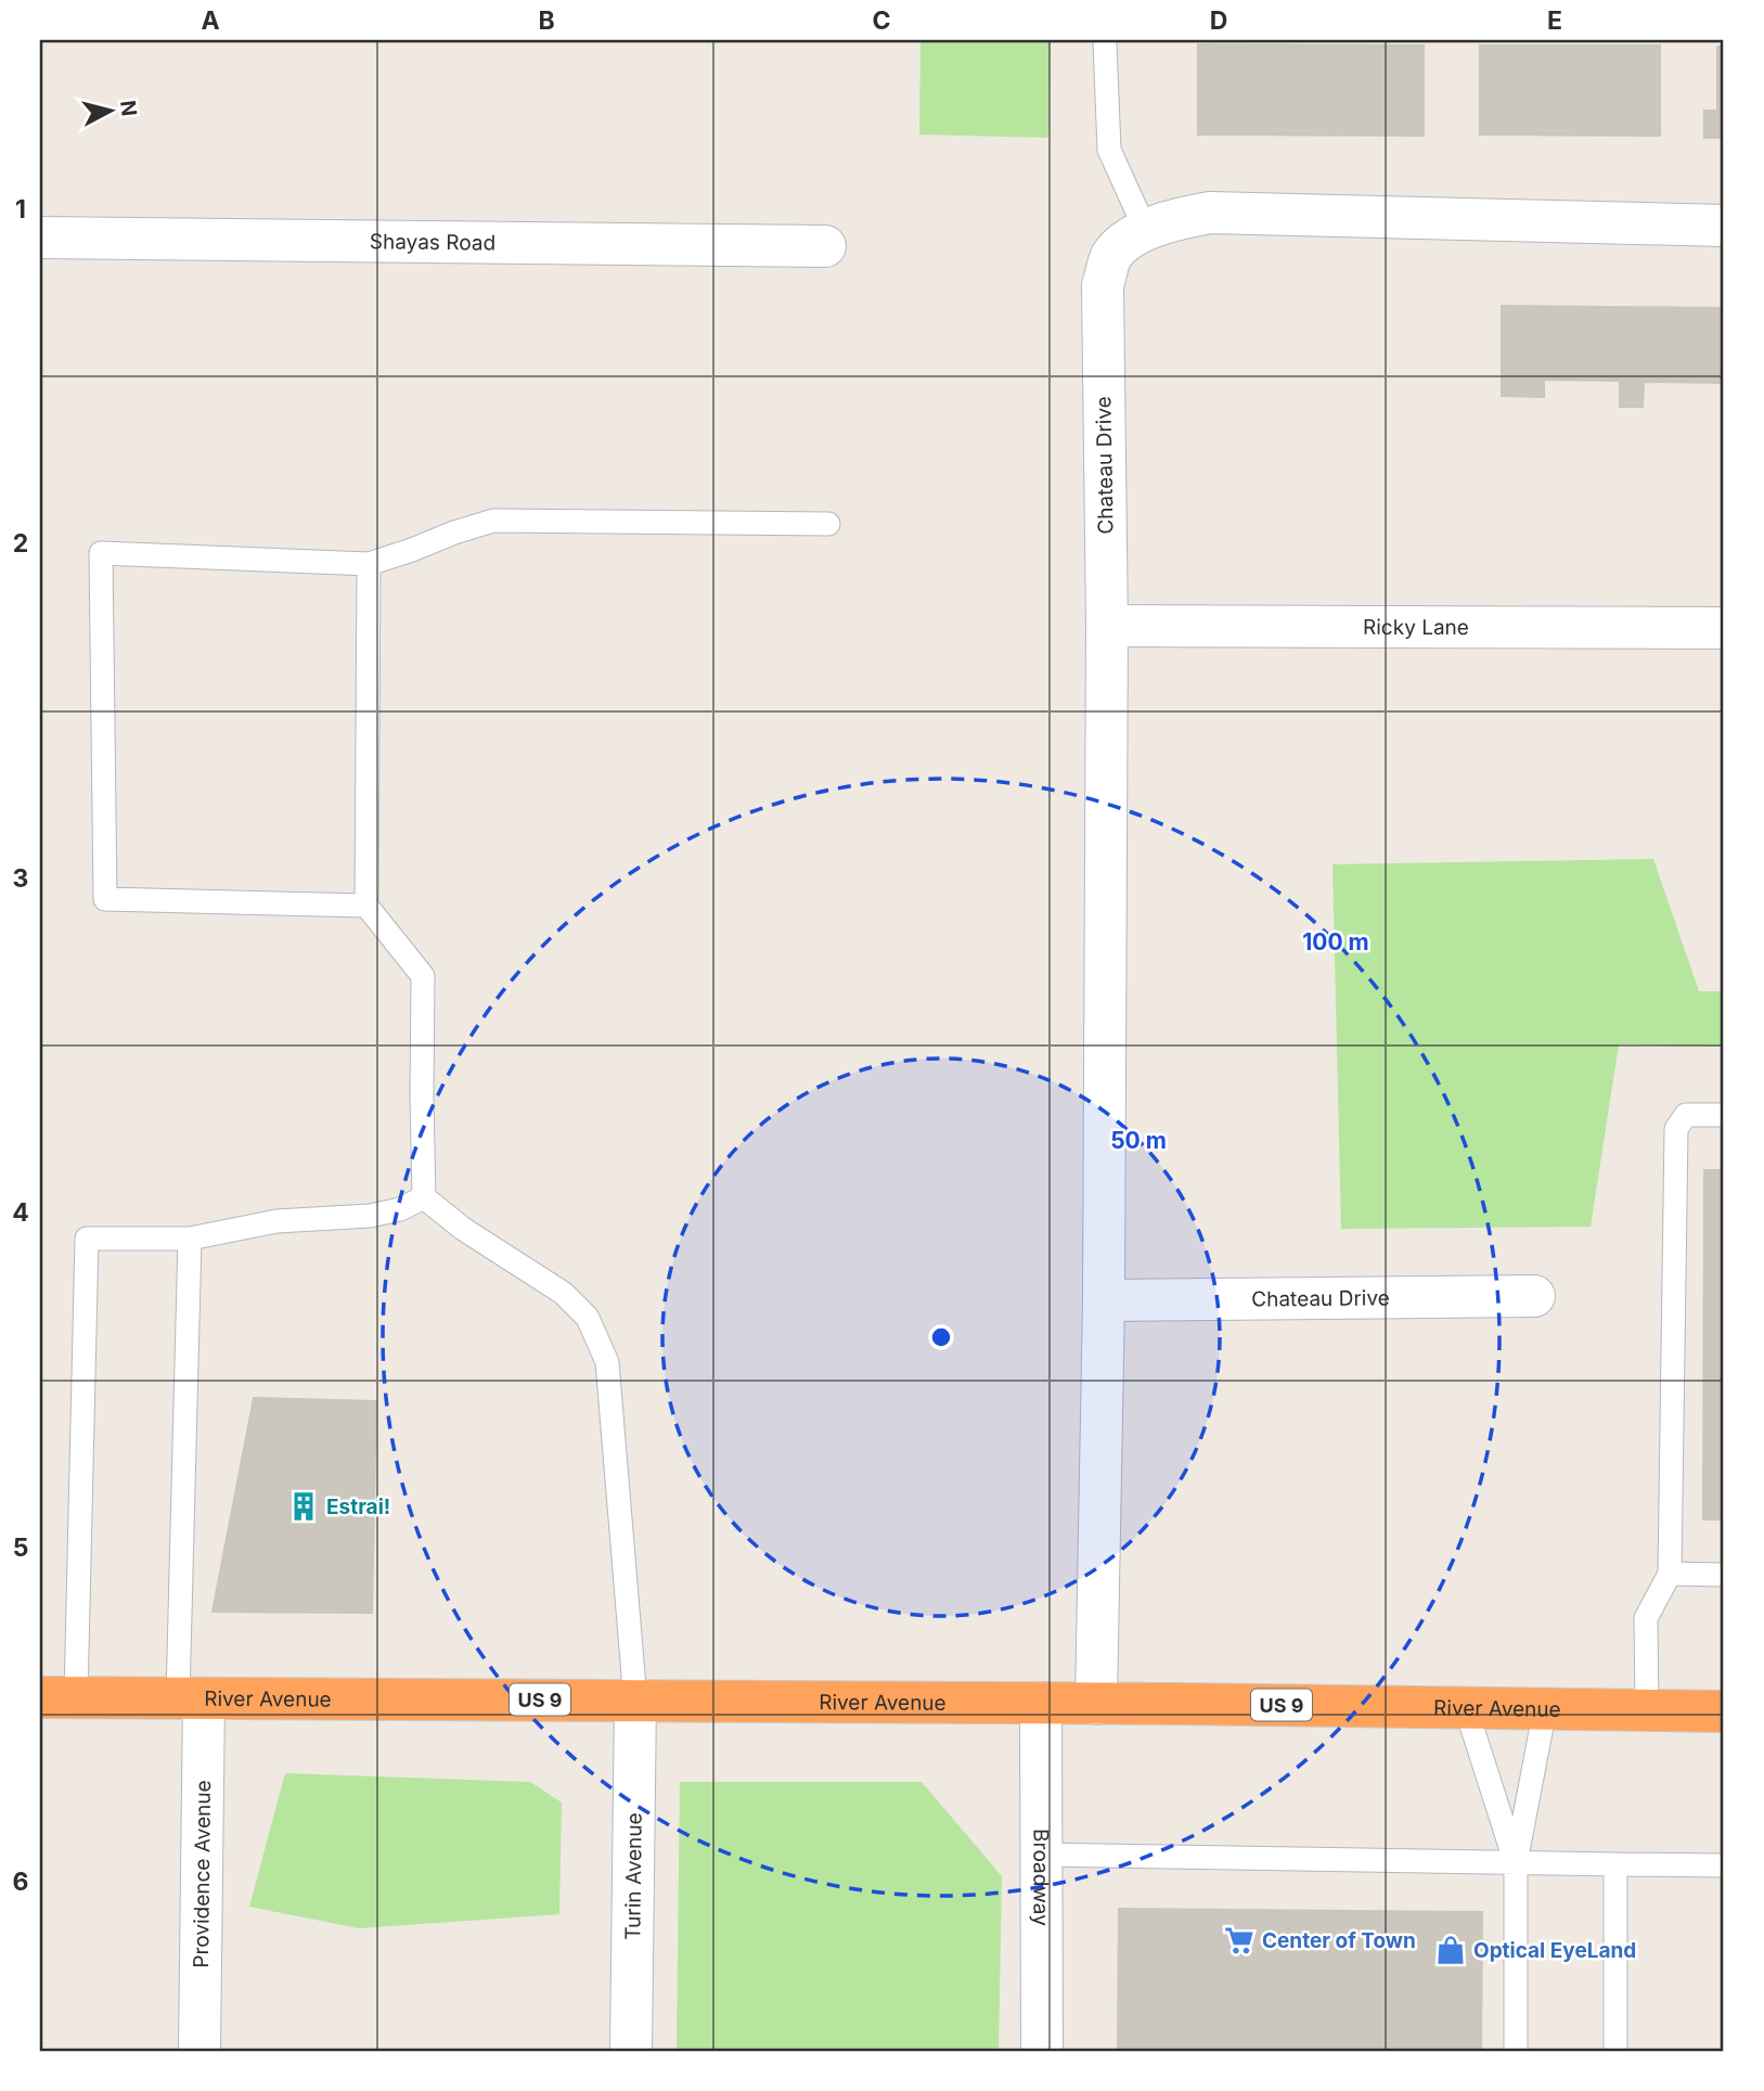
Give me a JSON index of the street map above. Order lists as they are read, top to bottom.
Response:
{
  "streets": {
    "highway": ["River Avenue", "US 9"],
    "street": [
      "Shayas Road",
      "Chateau Drive",
      "Ricky Lane",
      "Providence Avenue",
      "Turin Avenue",
      "Broadway"
    ]
  },
  "crossings": [
    ["Chateau Drive", "Ricky Lane"],
    ["Chateau Drive", "River Avenue"],
    ["River Avenue", "Providence Avenue"],
    ["River Avenue", "Turin Avenue"],
    ["River Avenue", "Broadway"]
  ],
  "places": {
    "building": ["Estrai!"],
    "supermarket": ["Center of Town"],
    "shop": ["Optical EyeLand"]
  },
  "north": "right",
  "grid": {
    "columns": [
      "A",
      "B",
      "C",
      "D",
      "E"
    ],
    "rows": [
      "1",
      "2",
      "3",
      "4",
      "5",
      "6"
    ]
  },
  "rings": ["100 m", "50 m"]
}
